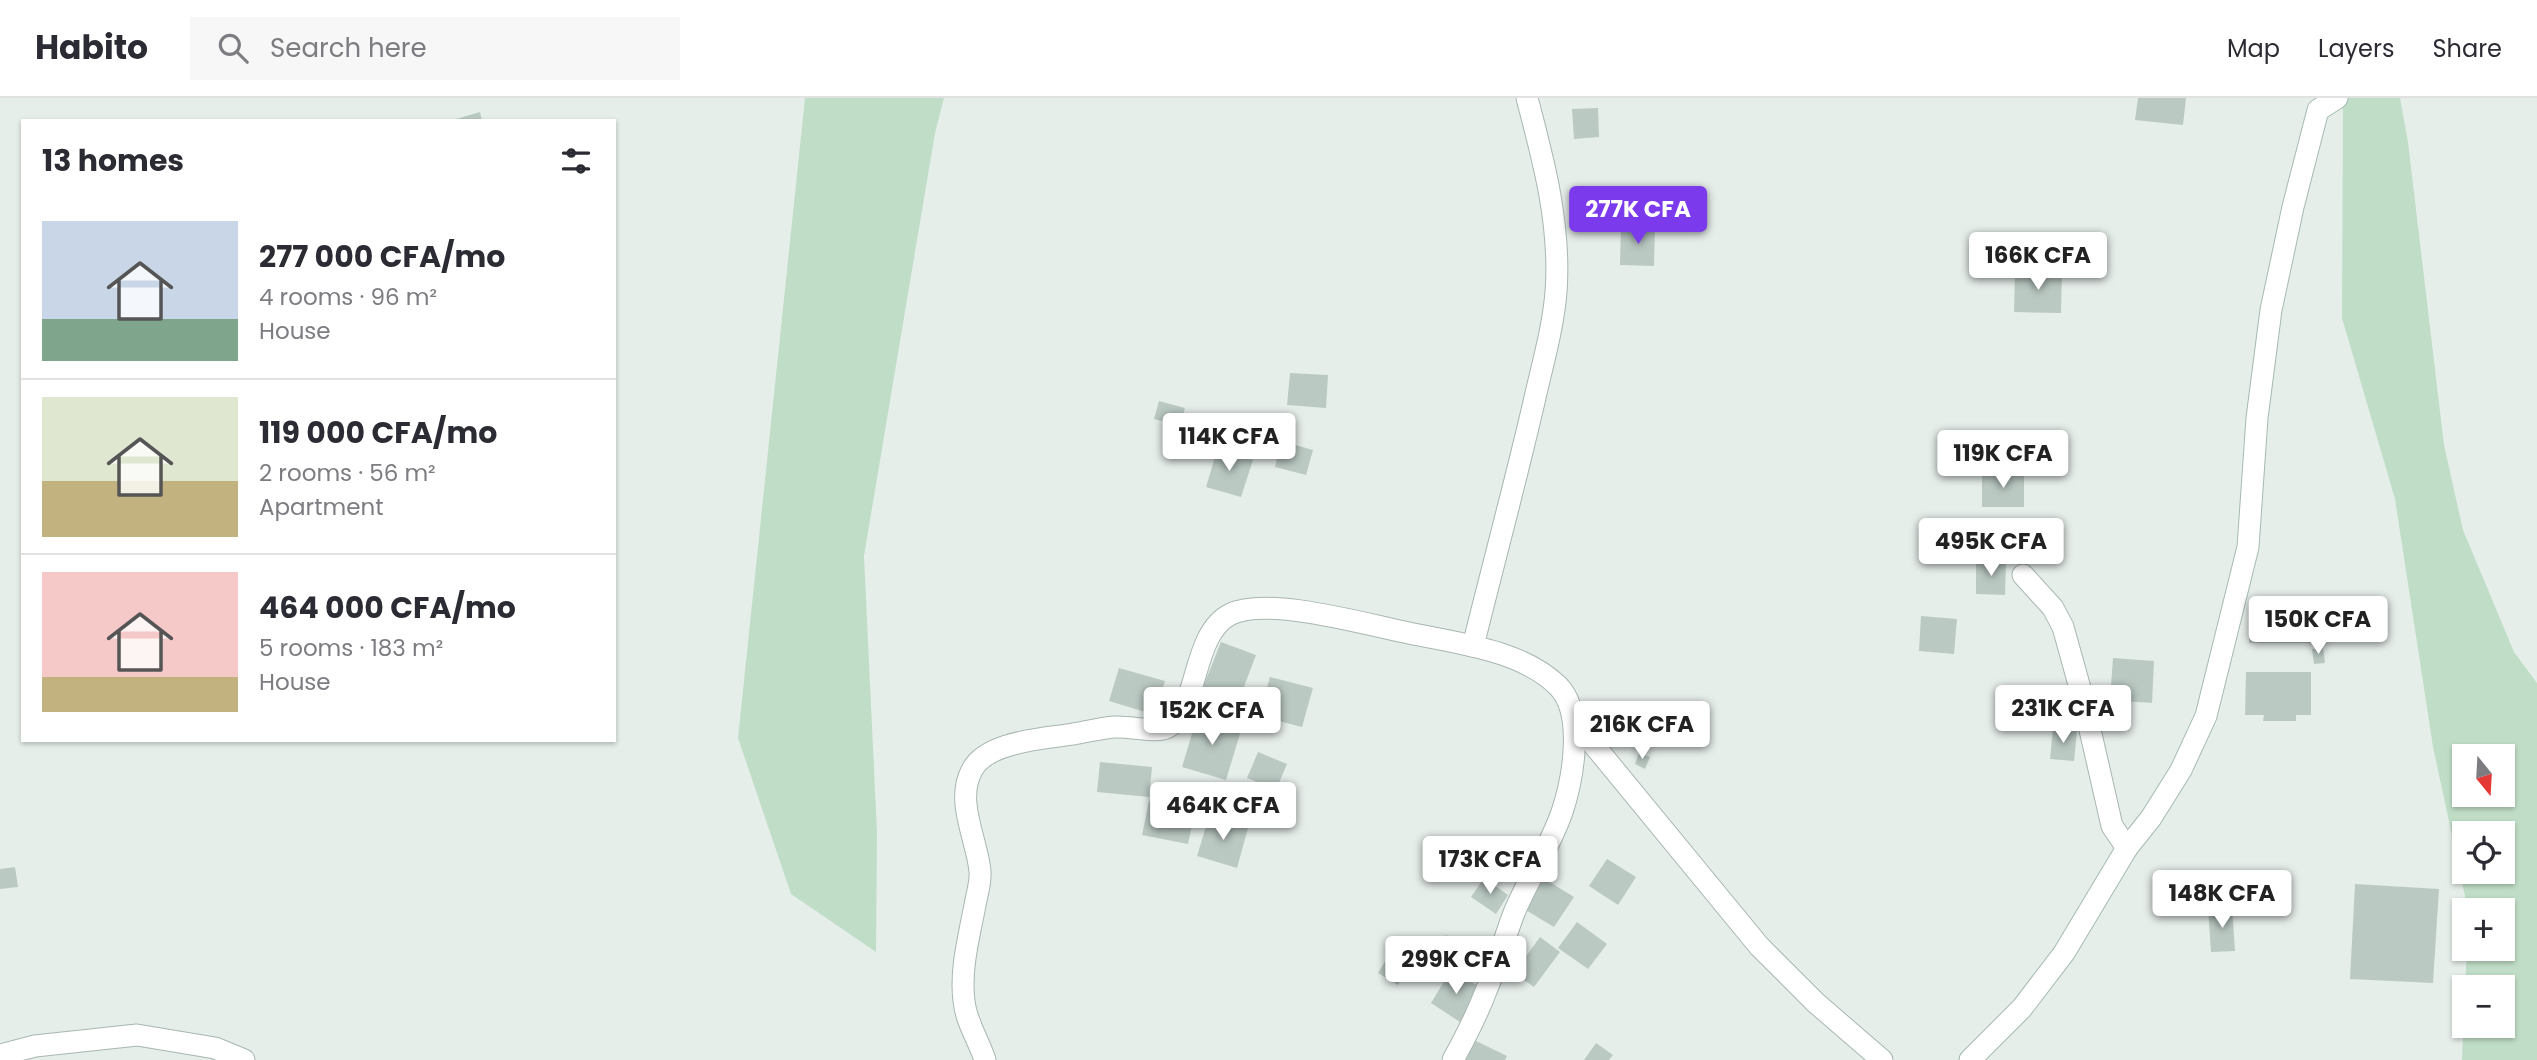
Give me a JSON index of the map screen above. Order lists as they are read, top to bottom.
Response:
{
  "north": "bottom",
  "page": {
    "header": "Habito",
    "search": "Search here",
    "nav": ["Map", "Layers", "Share"],
    "heading": "13 homes",
    "price": [
      "277K CFA",
      "166K CFA",
      "114K CFA",
      "119K CFA",
      "495K CFA",
      "150K CFA",
      "231K CFA",
      "152K CFA",
      "216K CFA",
      "464K CFA",
      "173K CFA",
      "148K CFA",
      "299K CFA"
    ],
    "list": [
      {
        "name": "277 000 CFA/mo",
        "note": "4 rooms · 96 m² · House"
      },
      {
        "name": "119 000 CFA/mo",
        "note": "2 rooms · 56 m² · Apartment"
      },
      {
        "name": "464 000 CFA/mo",
        "note": "5 rooms · 183 m² · House"
      }
    ],
    "map_buttons": ["+", "−"]
  }
}
